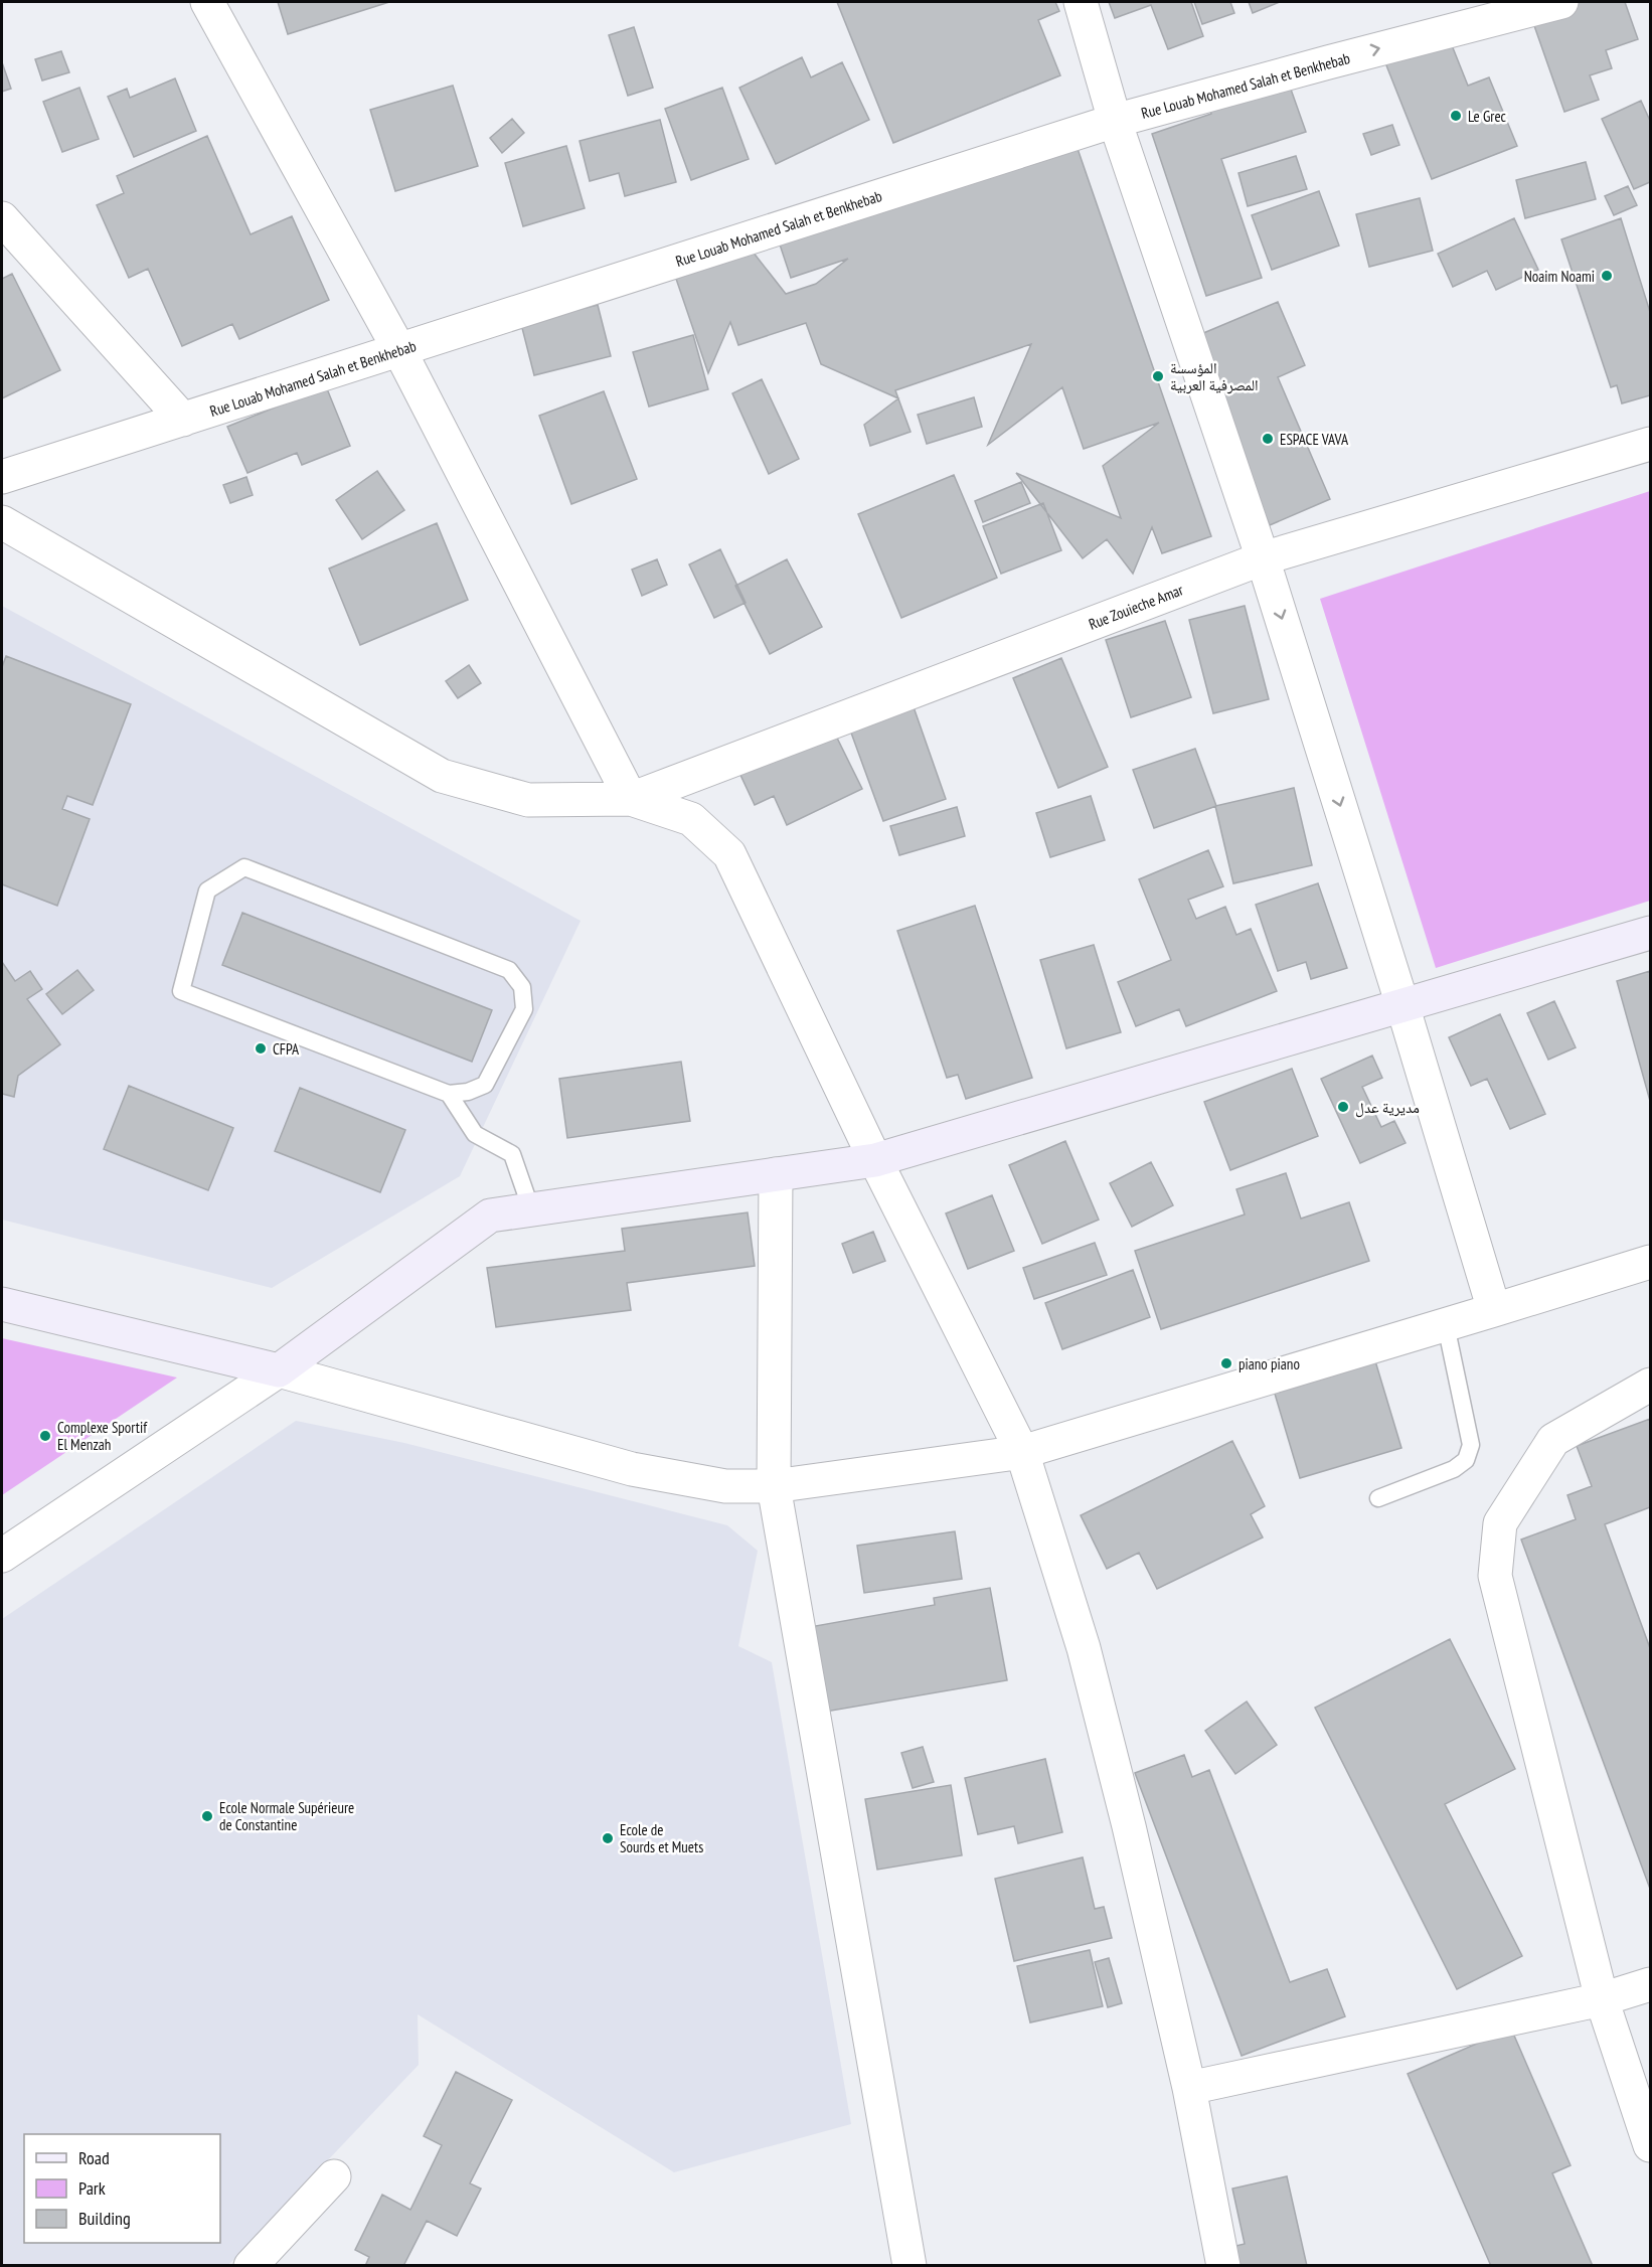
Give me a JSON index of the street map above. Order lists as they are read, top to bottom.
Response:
{
  "streets": {
    "street": ["Rue Louab Mohamed Salah et Benkhebab", "Rue Zouieche Amar"]
  },
  "places": [
    "Le Grec",
    "Noaim Noami",
    "المؤسسة المصرفية العربية",
    "ESPACE VAVA",
    "CFPA",
    "مديرية عدل",
    "piano piano",
    "Complexe Sportif El Menzah",
    "Ecole Normale Supérieure de Constantine",
    "Ecole de Sourds et Muets"
  ],
  "legend": ["Road", "Park", "Building"]
}
